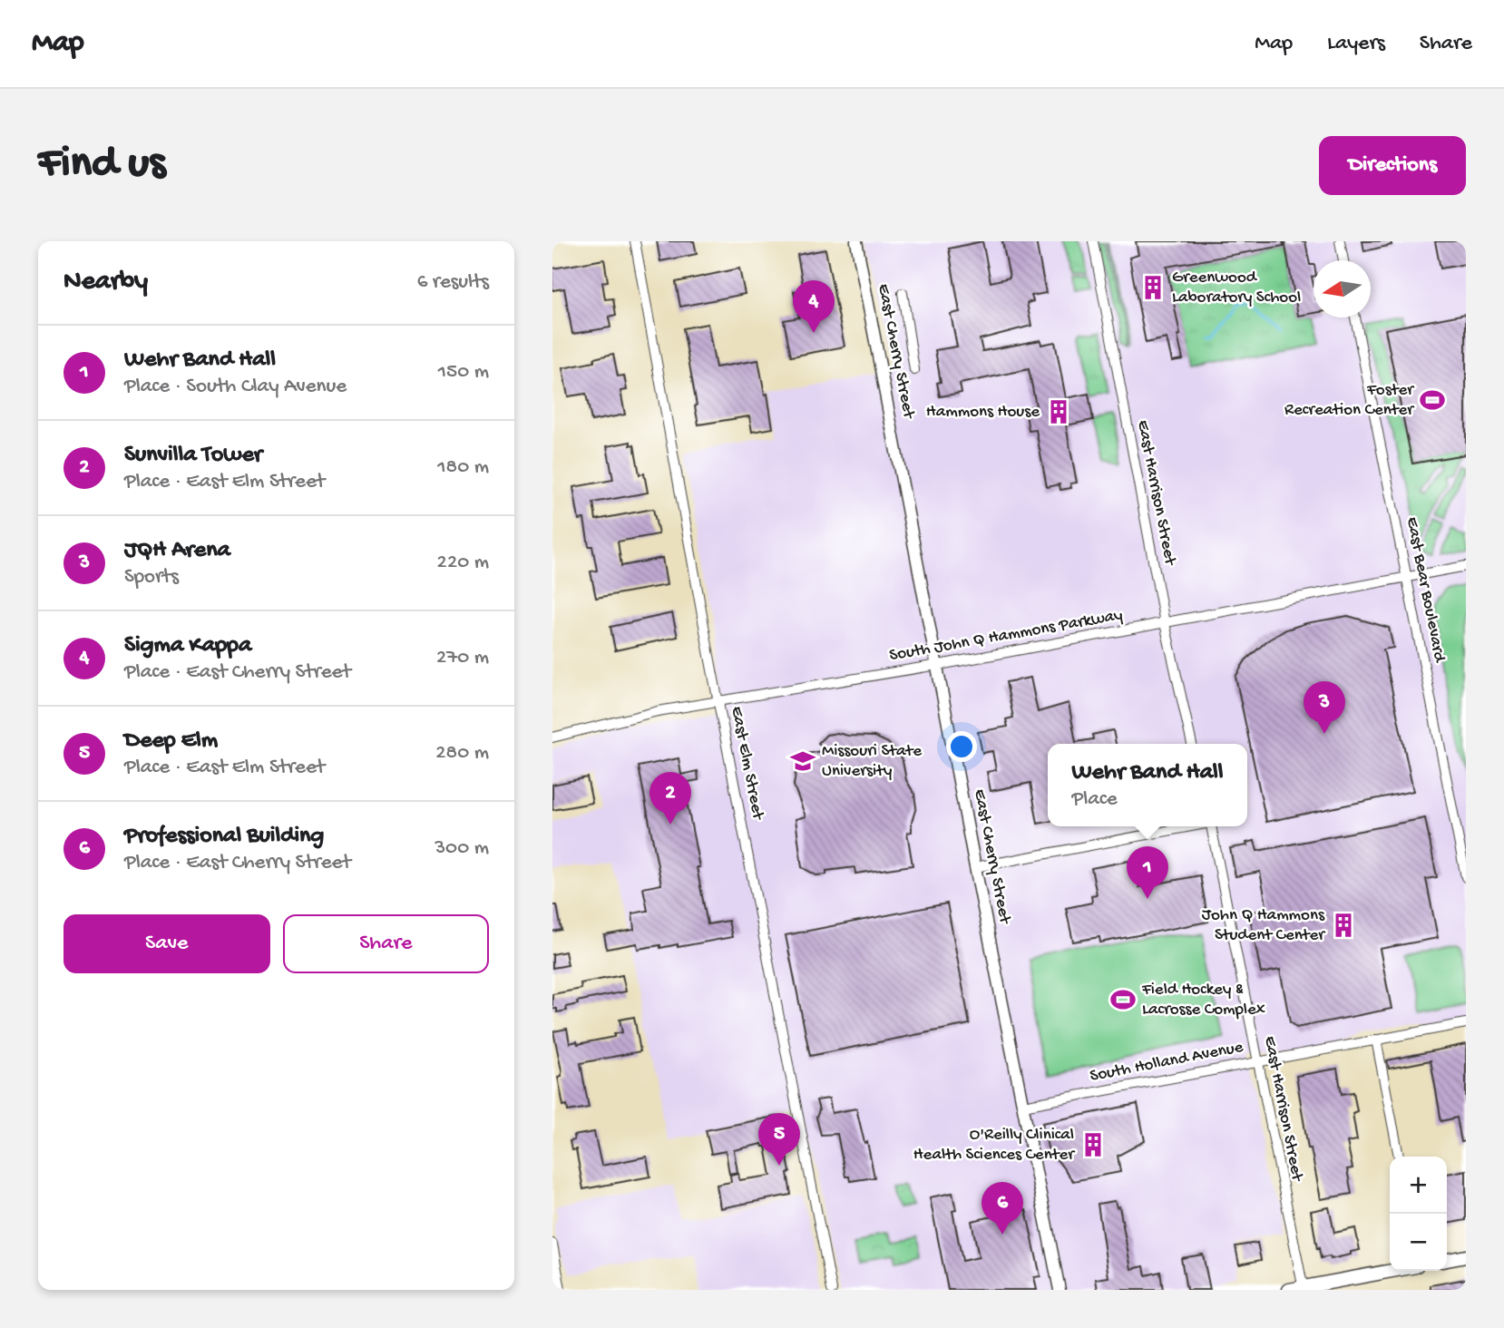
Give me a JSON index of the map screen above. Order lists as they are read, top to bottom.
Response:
{
  "streets": {
    "street": [
      "East Cherry Street",
      "East Harrison Street",
      "East Bear Boulevard",
      "South John Q Hammons Parkway",
      "East Elm Street",
      "South Holland Avenue"
    ]
  },
  "crossings": [
    ["East Cherry Street", "South John Q Hammons Parkway"],
    ["East Cherry Street", "South Holland Avenue"],
    ["East Harrison Street", "South John Q Hammons Parkway"],
    ["East Harrison Street", "South Holland Avenue"],
    ["East Bear Boulevard", "South John Q Hammons Parkway"],
    ["South John Q Hammons Parkway", "East Elm Street"]
  ],
  "places": {
    "building": [
      "Greenwood Laboratory School",
      "Hammons House",
      "John Q Hammons Student Center",
      "O'Reilly Clinical Health Sciences Center"
    ],
    "sports": ["Foster Recreation Center", "Field Hockey & Lacrosse Complex"],
    "school or university": ["Missouri State University"]
  },
  "north": "left",
  "page": {
    "header": "Map",
    "nav": ["Map", "Layers", "Share"],
    "buttons": [
      "Directions",
      ["Save", "Share"]
    ],
    "title": "Find us",
    "heading": ["Nearby", "6 results"],
    "pins": [
      "4",
      "3",
      "2",
      "1",
      "5",
      "6"
    ],
    "list": [
      {
        "mark": "1",
        "name": "Wehr Band Hall",
        "note": "Place · South Clay Avenue",
        "value": "150 m"
      },
      {
        "mark": "2",
        "name": "Sunvilla Tower",
        "note": "Place · East Elm Street",
        "value": "180 m"
      },
      {
        "mark": "3",
        "name": "JQH Arena",
        "note": "Sports",
        "value": "220 m"
      },
      {
        "mark": "4",
        "name": "Sigma Kappa",
        "note": "Place · East Cherry Street",
        "value": "270 m"
      },
      {
        "mark": "5",
        "name": "Deep Elm",
        "note": "Place · East Elm Street",
        "value": "280 m"
      },
      {
        "mark": "6",
        "name": "Professional Building",
        "note": "Place · East Cherry Street",
        "value": "300 m"
      }
    ],
    "popup": ["Wehr Band Hall", "Place"],
    "map_buttons": ["+", "−"]
  }
}
